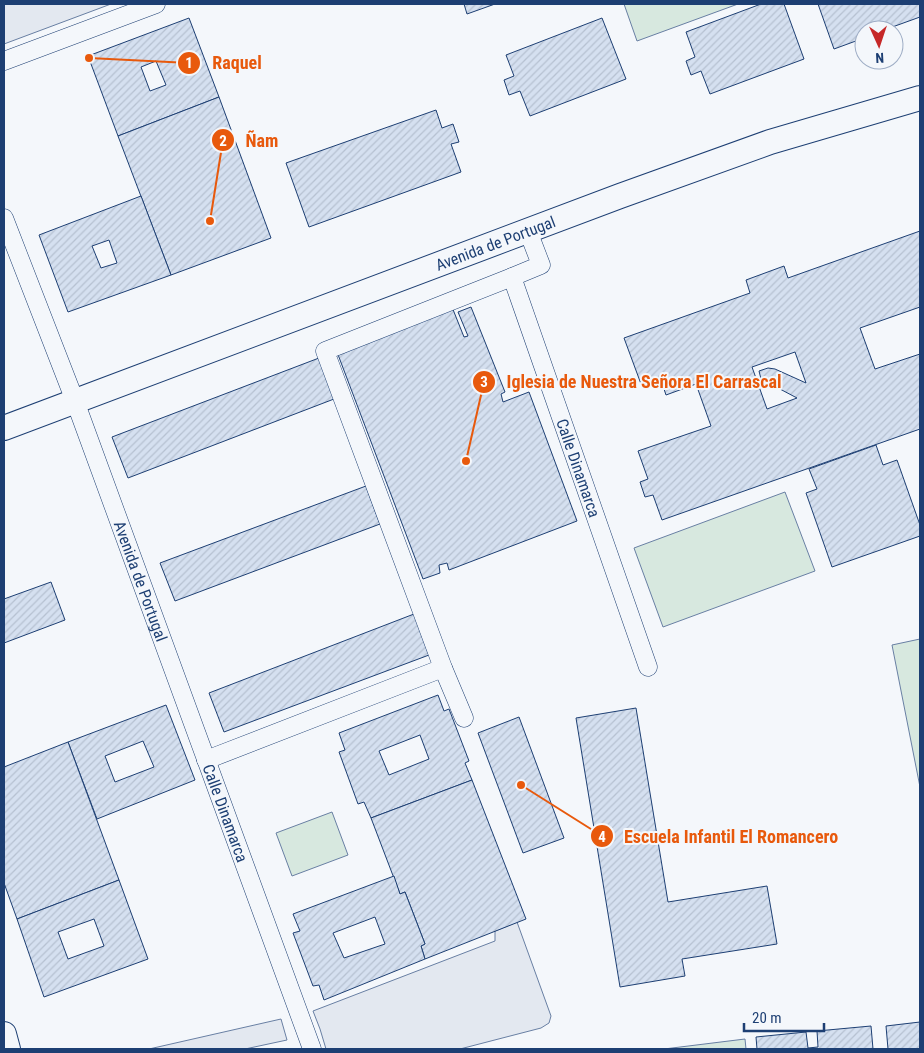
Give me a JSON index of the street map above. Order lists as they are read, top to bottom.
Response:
{
  "streets": {
    "street": ["Avenida de Portugal", "Calle Dinamarca"]
  },
  "crossings": [
    ["Avenida de Portugal", "Calle Dinamarca"]
  ],
  "places": [
    "Raquel",
    "Ñam",
    "Iglesia de Nuestra Señora El Carrascal",
    "Escuela Infantil El Romancero"
  ],
  "scale_bar": "20 m",
  "north": "bottom"
}
